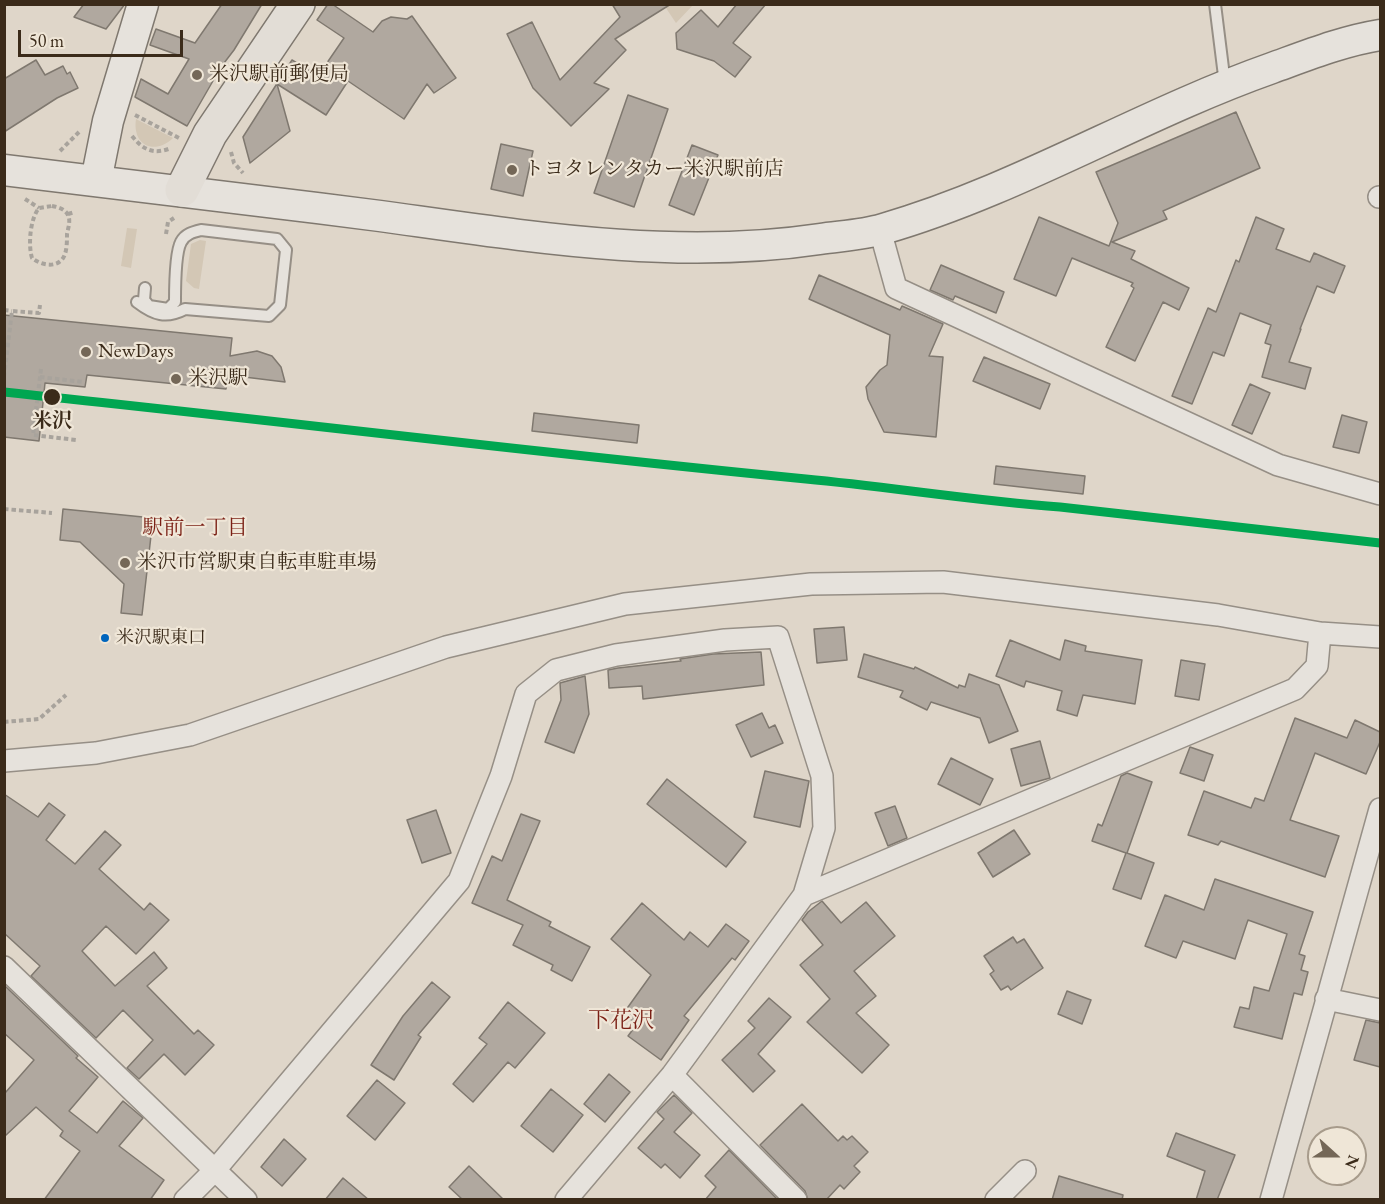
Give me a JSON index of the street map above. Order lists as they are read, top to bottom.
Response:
{
  "districts": ["駅前一丁目", "下花沢"],
  "places": [
    "米沢駅前郵便局",
    "トヨタレンタカー米沢駅前店",
    "NewDays",
    "米沢駅",
    "米沢",
    "米沢市営駅東自転車駐車場",
    "米沢駅東口"
  ],
  "scale_bar": "50 m",
  "north": "right"
}
